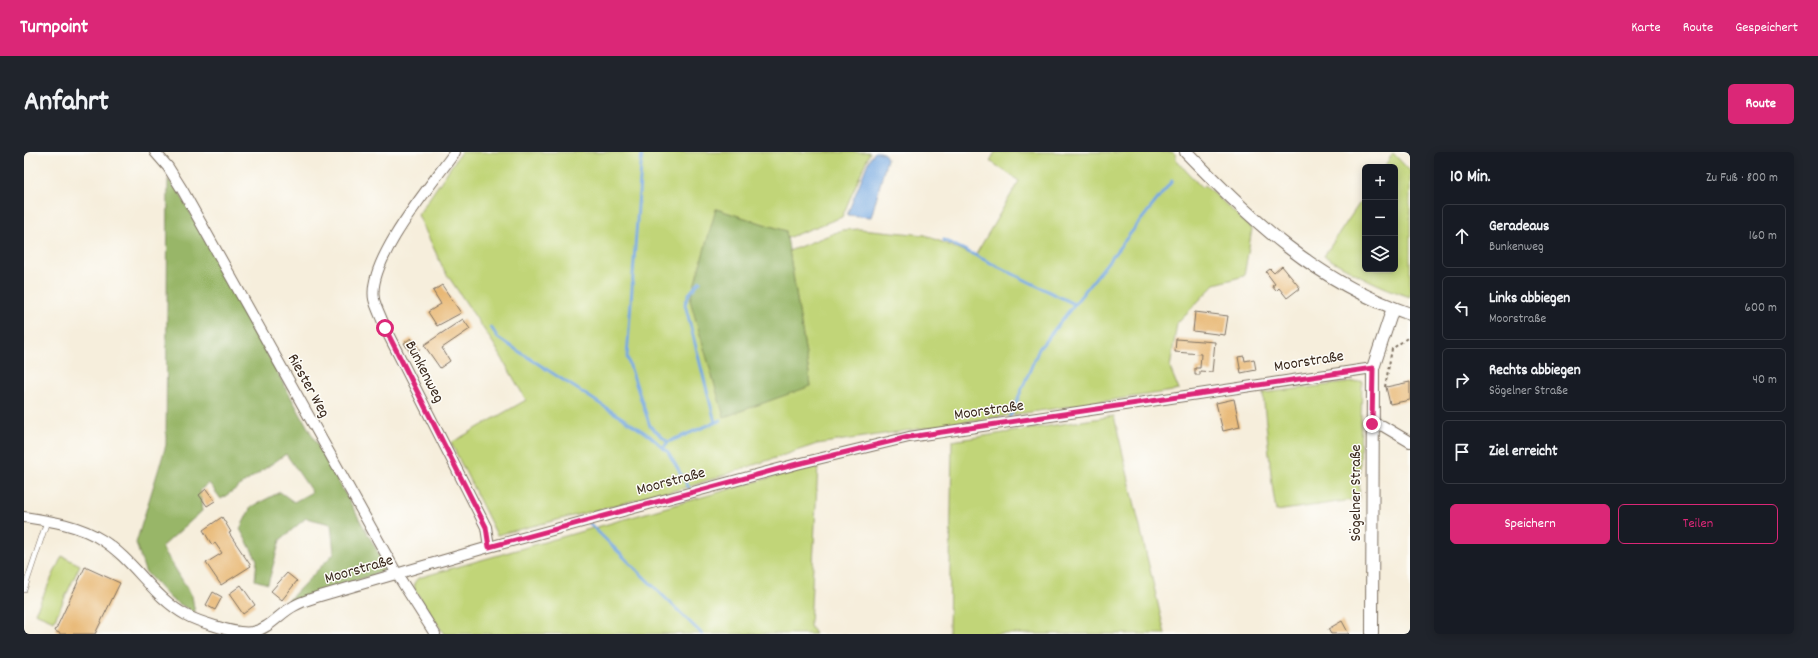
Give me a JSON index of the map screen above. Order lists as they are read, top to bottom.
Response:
{
  "streets": {
    "street": [
      "Moorstraße",
      "Bunkenweg",
      "Riester Weg",
      "Sögelner Straße"
    ]
  },
  "crossings": [
    ["Moorstraße", "Bunkenweg"],
    ["Moorstraße", "Riester Weg"],
    ["Moorstraße", "Sögelner Straße"]
  ],
  "page": {
    "header": "Turnpoint",
    "nav": ["Karte", "Route", "Gespeichert"],
    "title": "Anfahrt",
    "buttons": [
      "Route",
      ["Speichern", "Teilen"]
    ],
    "heading": ["10 Min.", "Zu Fuß · 800 m"],
    "map_buttons": ["+", "−"],
    "list": [
      ["Geradeaus", "Bunkenweg", "160 m"],
      ["Links abbiegen", "Moorstraße", "600 m"],
      ["Rechts abbiegen", "Sögelner Straße", "40 m"],
      "Ziel erreicht"
    ]
  }
}
